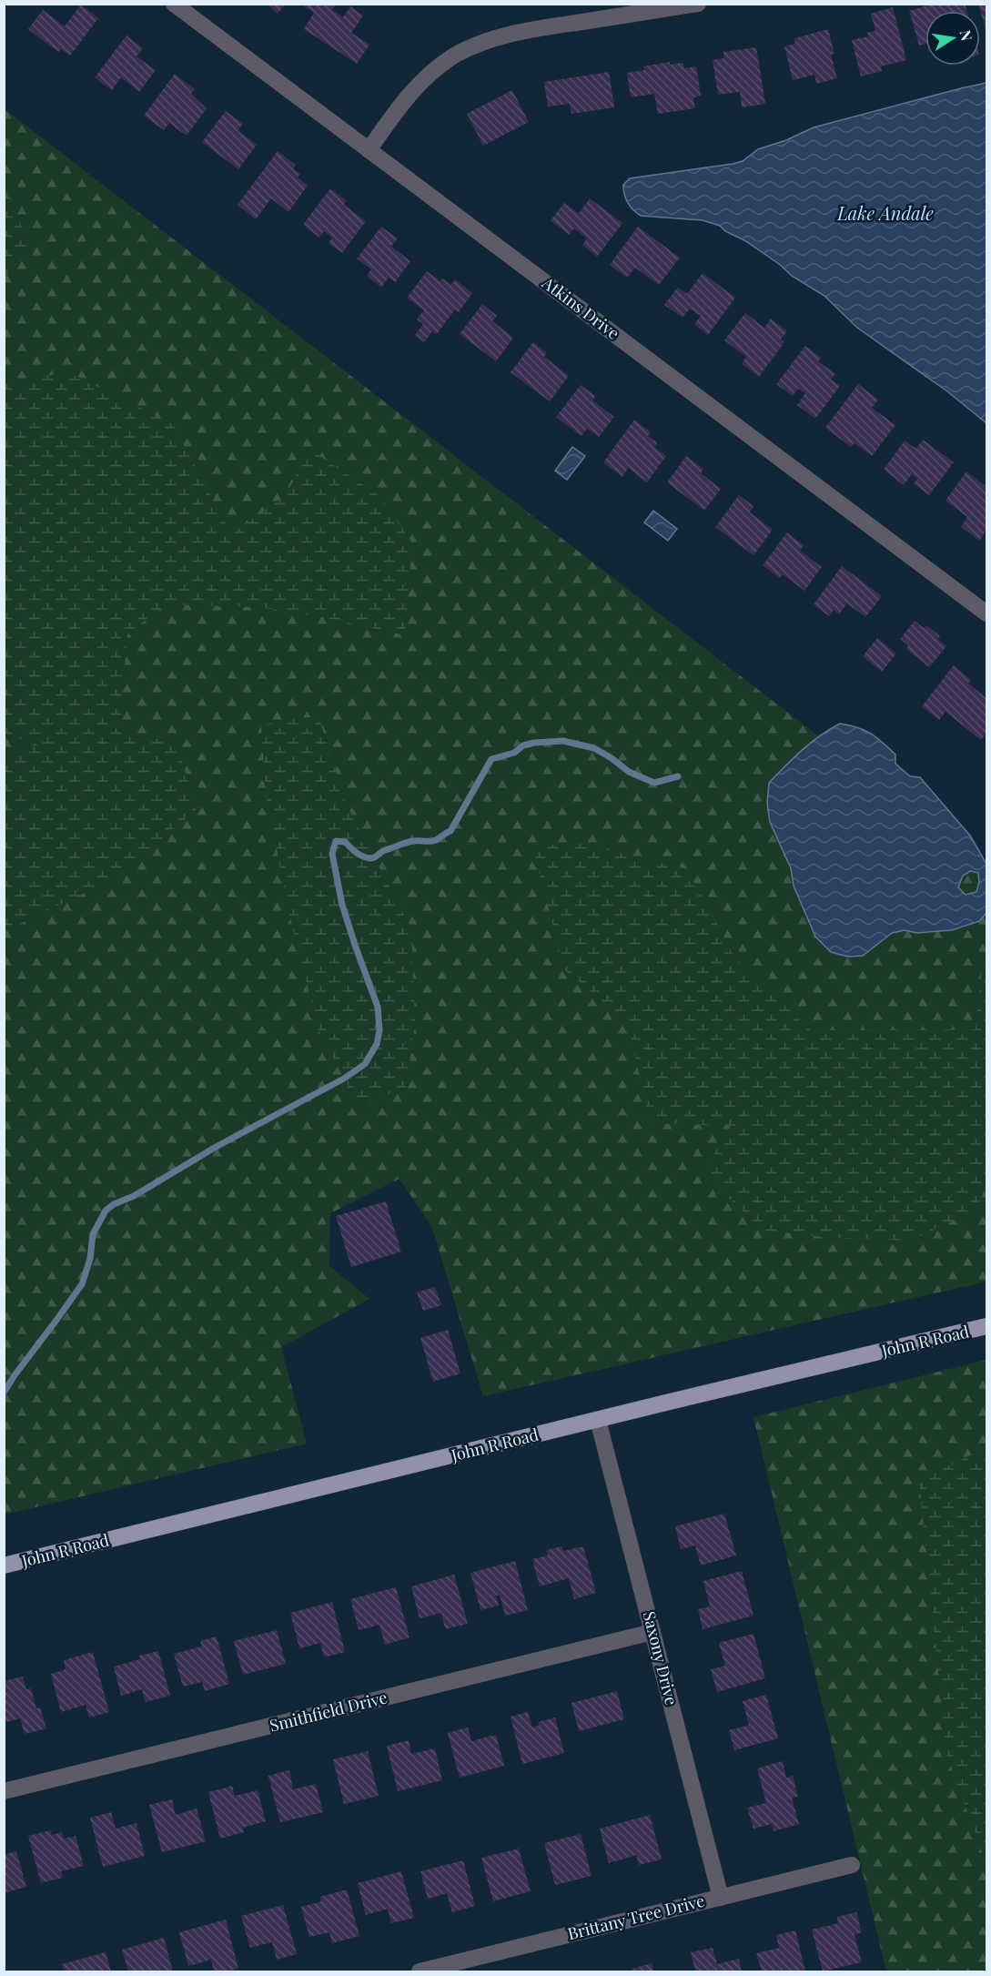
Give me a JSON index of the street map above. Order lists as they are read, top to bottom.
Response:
{
  "streets": {
    "main road": ["John R Road"],
    "street": [
      "Atkins Drive",
      "Saxony Drive",
      "Smithfield Drive",
      "Brittany Tree Drive"
    ]
  },
  "crossings": [
    ["John R Road", "Saxony Drive"],
    ["Saxony Drive", "Smithfield Drive"],
    ["Saxony Drive", "Brittany Tree Drive"]
  ],
  "water": ["Lake Andale"],
  "north": "right"
}
